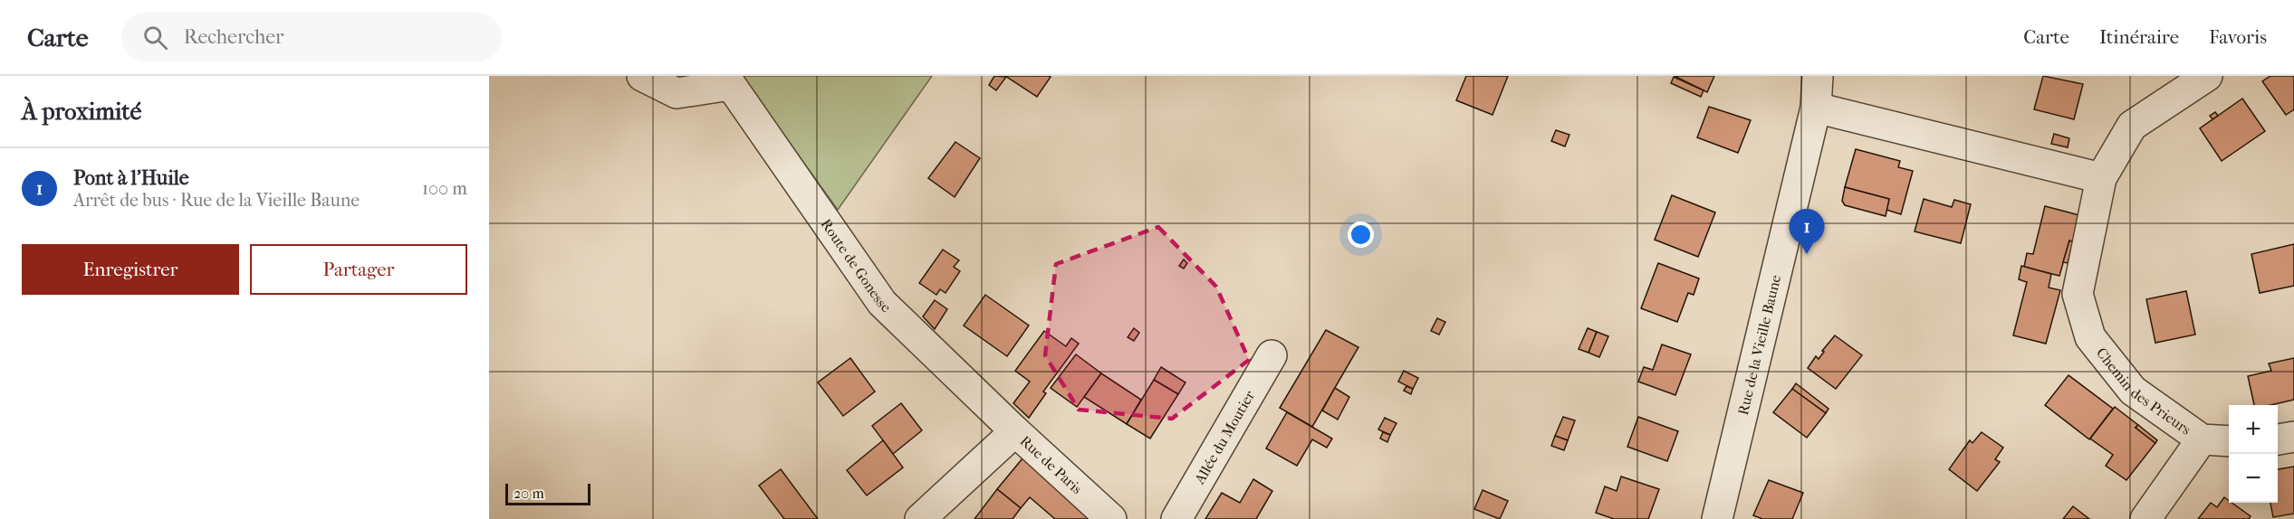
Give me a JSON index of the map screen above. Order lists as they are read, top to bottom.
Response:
{
  "streets": {
    "street": [
      "Route de Gonesse",
      "Rue de la Vieille Baune",
      "Chemin des Prieurs",
      "Allée du Moutier",
      "Rue de Paris"
    ]
  },
  "crossings": [
    ["Route de Gonesse", "Rue de Paris"]
  ],
  "scale_bar": "20 m",
  "page": {
    "header": "Carte",
    "search": "Rechercher",
    "nav": ["Carte", "Itinéraire", "Favoris"],
    "heading": "À proximité",
    "list": [
      {
        "mark": "1",
        "name": "Pont à l'Huile",
        "note": "Arrêt de bus · Rue de la Vieille Baune",
        "value": "100 m"
      }
    ],
    "pins": "1",
    "buttons": ["Enregistrer", "Partager"],
    "map_buttons": ["+", "−"],
    "scale": "20 m"
  }
}
